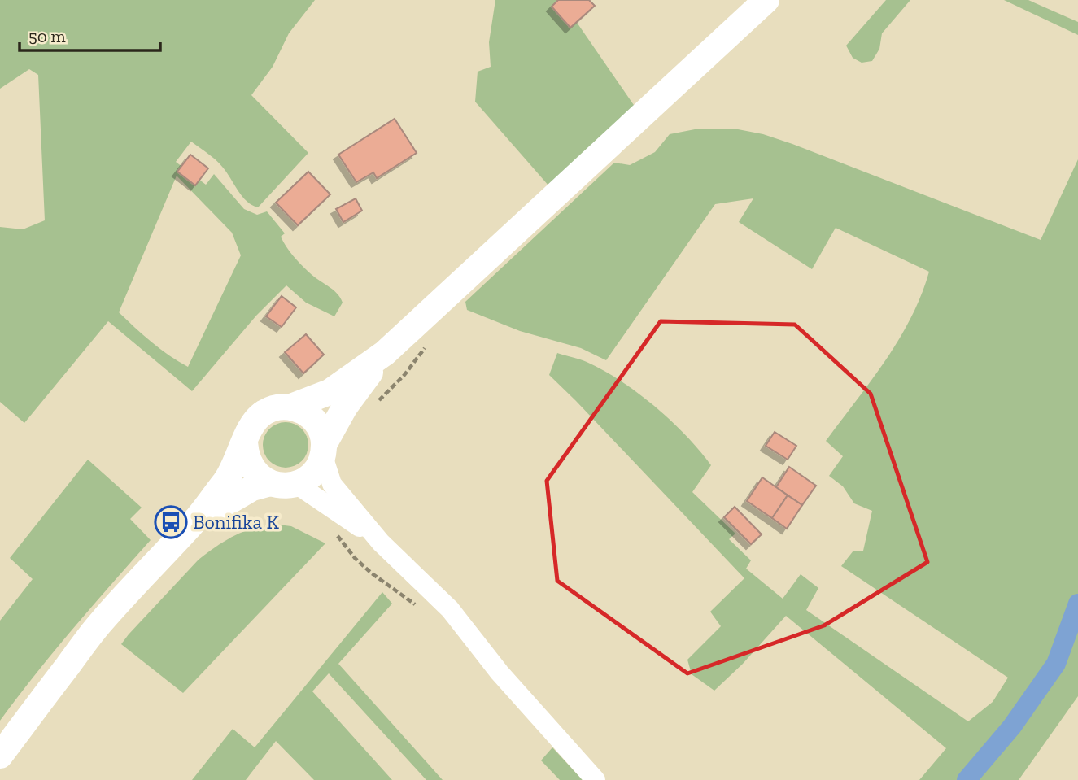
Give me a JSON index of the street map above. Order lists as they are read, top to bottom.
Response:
{
  "places": {
    "bus stop": ["Bonifika K"]
  },
  "scale_bar": "50 m"
}
